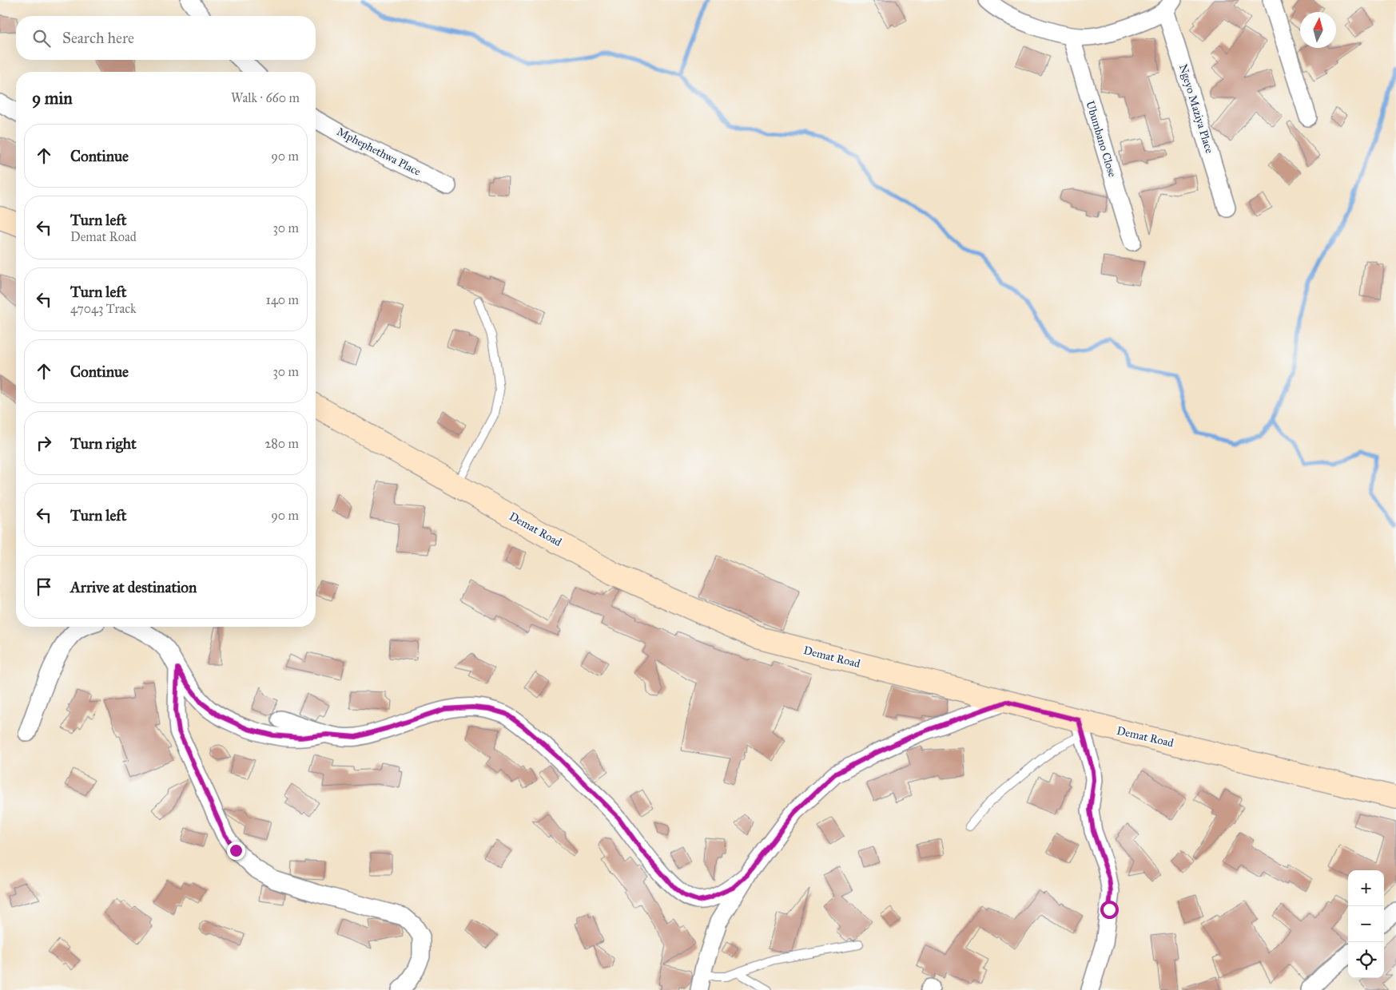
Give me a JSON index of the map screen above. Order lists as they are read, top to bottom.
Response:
{
  "streets": {
    "street": [
      "Ngeyo Maziya Place",
      "Ubumbano Close",
      "Mphephethwa Place",
      "Demat Road"
    ]
  },
  "north": "top",
  "page": {
    "search": "Search here",
    "heading": ["9 min", "Walk · 660 m"],
    "list": [
      ["Continue", "90 m"],
      ["Turn left", "Demat Road", "30 m"],
      ["Turn left", "47043 Track", "140 m"],
      ["Continue", "30 m"],
      ["Turn right", "280 m"],
      ["Turn left", "90 m"],
      "Arrive at destination"
    ],
    "map_buttons": ["+", "−"]
  }
}
